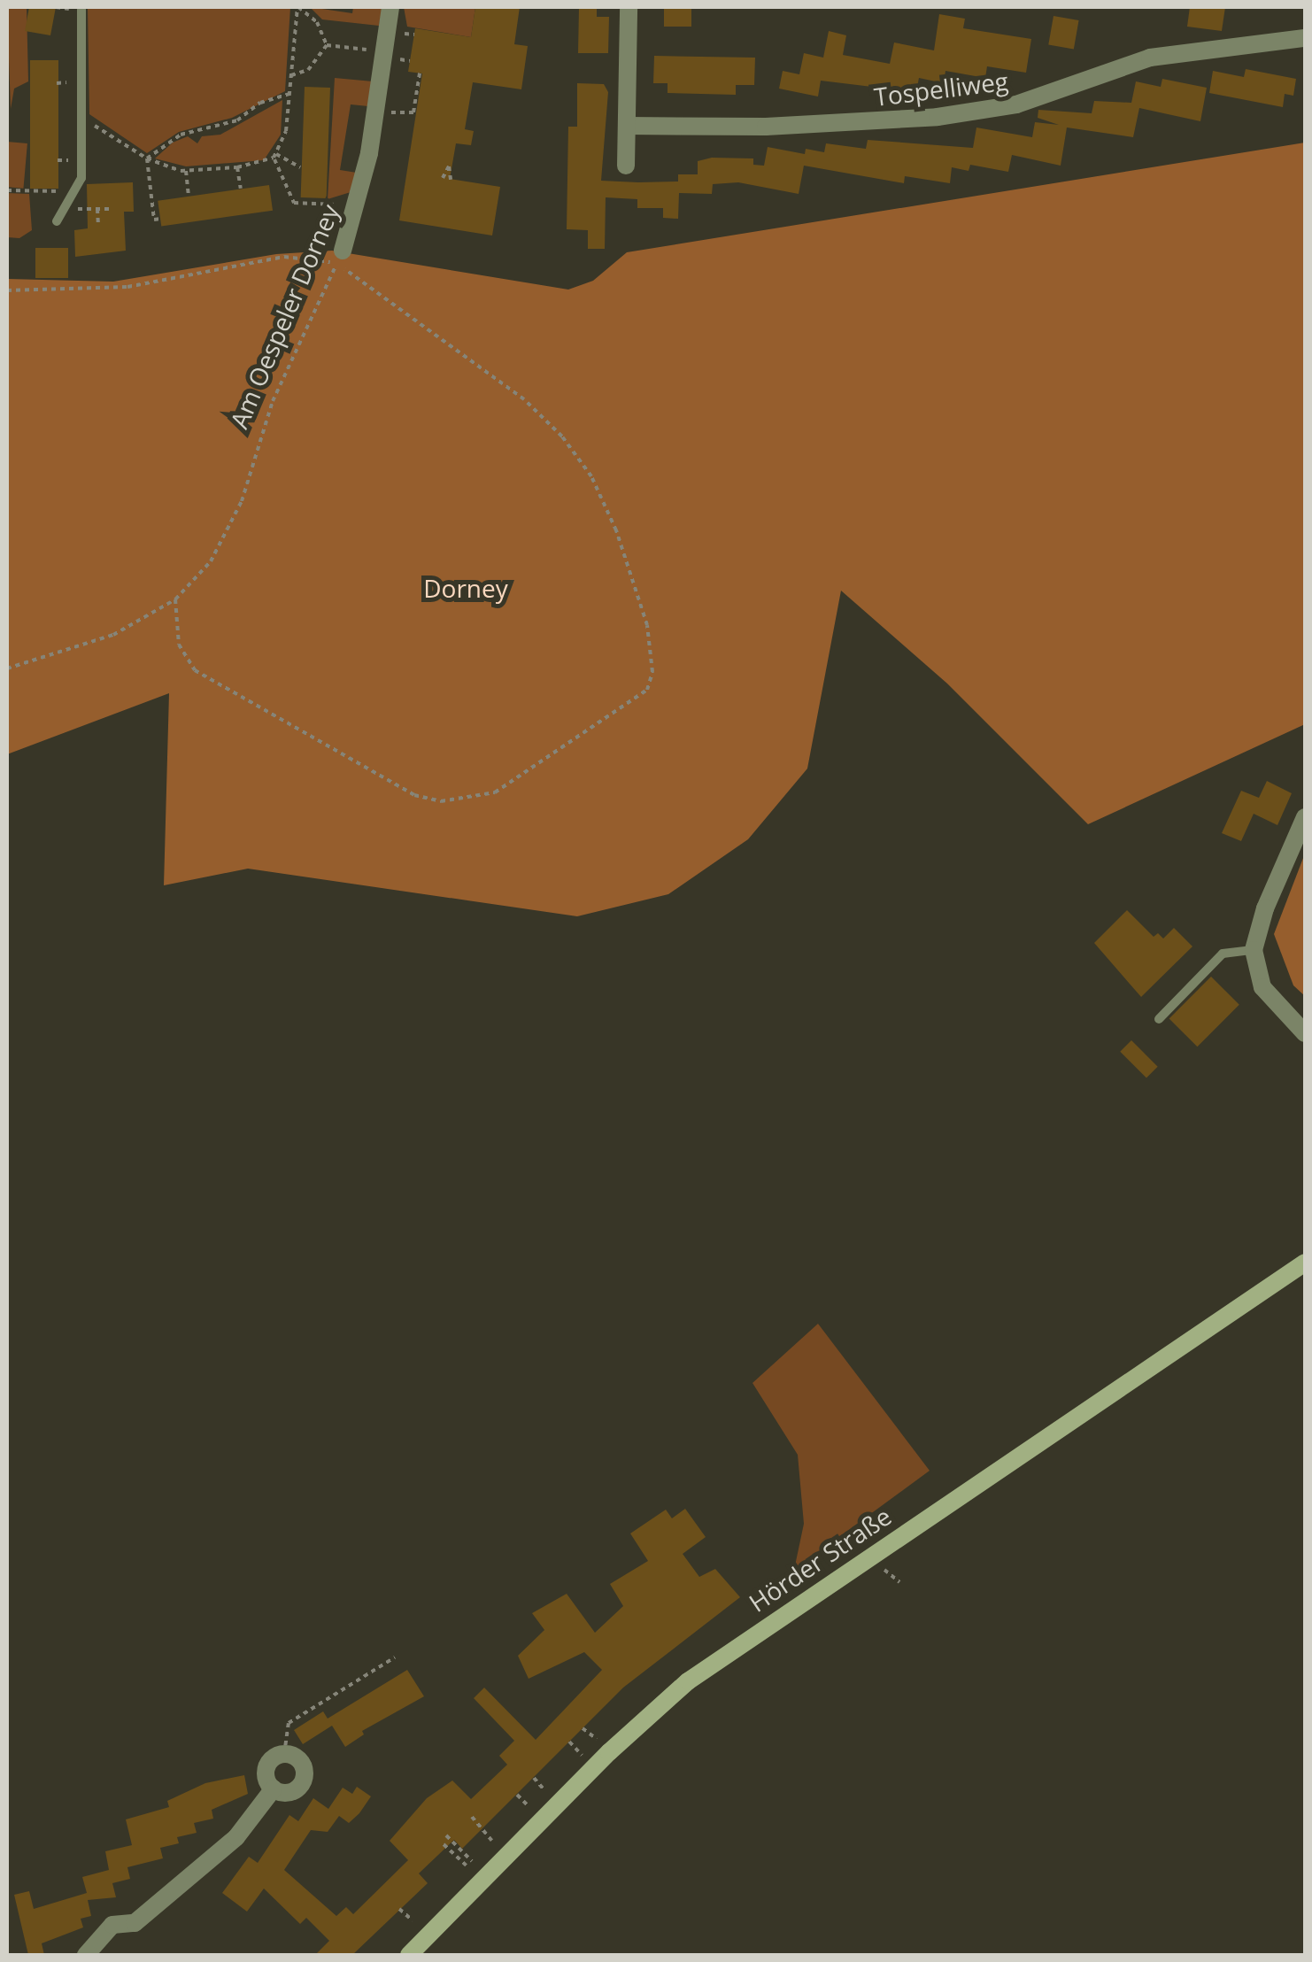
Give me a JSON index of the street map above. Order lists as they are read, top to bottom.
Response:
{
  "streets": {
    "main road": ["Hörder Straße"],
    "street": ["Tospelliweg", "Am Oespeler Dorney"]
  },
  "parks": ["Dorney"]
}
